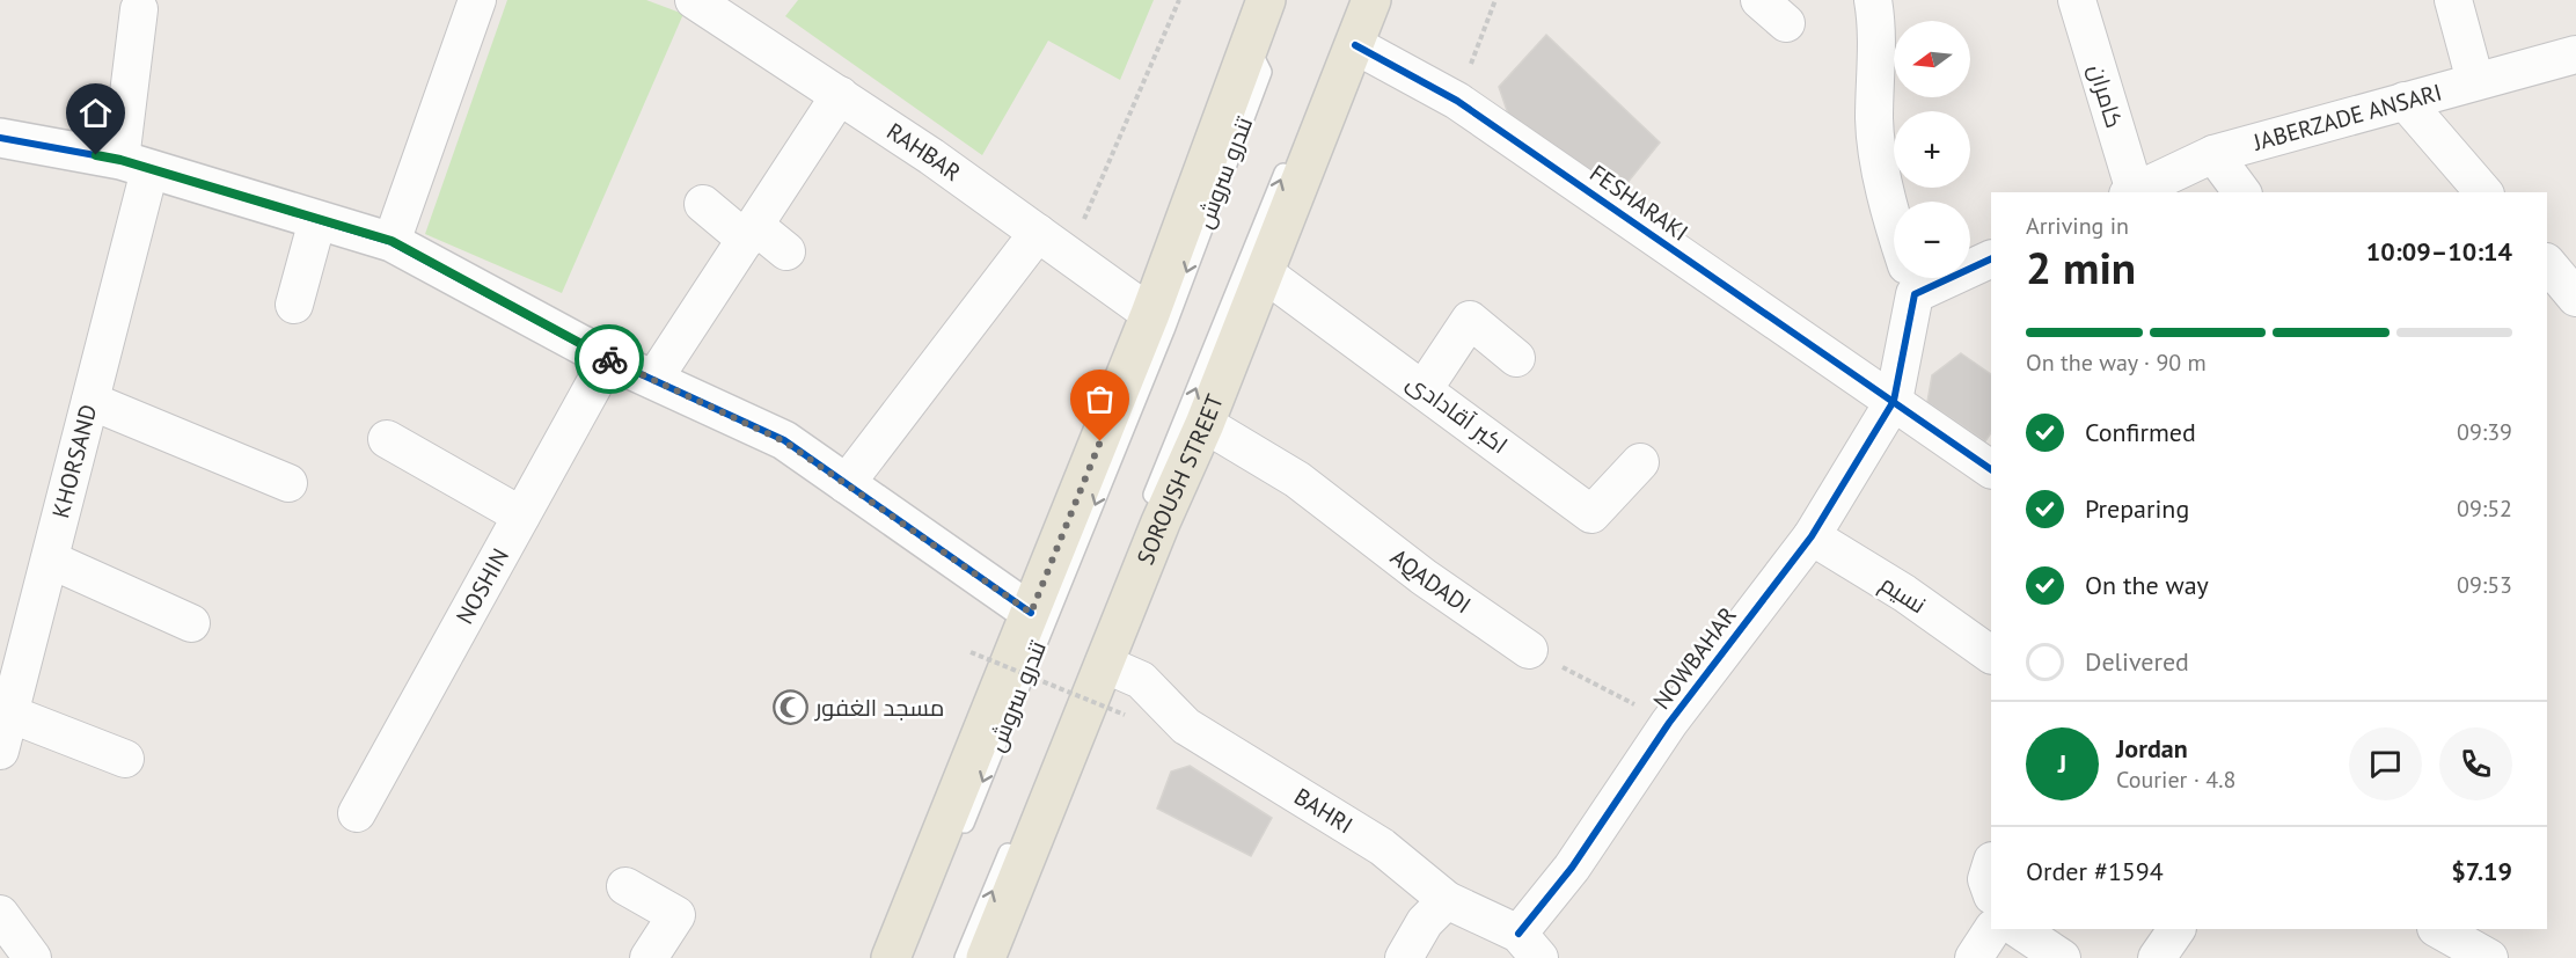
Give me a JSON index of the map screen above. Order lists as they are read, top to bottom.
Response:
{
  "streets": {
    "main road": ["SOROUSH STREET"],
    "street": [
      "کامران",
      "JABERZADE ANSARI",
      "RAHBAR",
      "FESHARAKI",
      "اکبر آقادادی",
      "KHORSAND",
      "AQADADI",
      "NOSHIN",
      "نسیم",
      "NOWBAHAR",
      "BAHRI"
    ],
    "lane": ["تندرو سروش"]
  },
  "crossings": [
    ["FESHARAKI", "SOROUSH STREET"],
    ["FESHARAKI", "NOWBAHAR"],
    ["اکبر آقادادی", "SOROUSH STREET"],
    ["SOROUSH STREET", "AQADADI"],
    ["SOROUSH STREET", "BAHRI"],
    ["نسیم", "NOWBAHAR"],
    ["NOWBAHAR", "BAHRI"]
  ],
  "places": {
    "mosque": ["مسجد الغفور"]
  },
  "north": "left",
  "page": {
    "map_buttons": ["+", "−"],
    "heading": ["2 min", "Arriving in", "10:09–10:14"],
    "panel": [
      "Jordan",
      "Courier · 4.8",
      "Order #1594",
      "$7.19"
    ],
    "bar": "On the way · 90 m",
    "list": [
      ["Confirmed", "09:39"],
      ["Preparing", "09:52"],
      ["On the way", "09:53"],
      "Delivered"
    ],
    "round": "J"
  }
}
